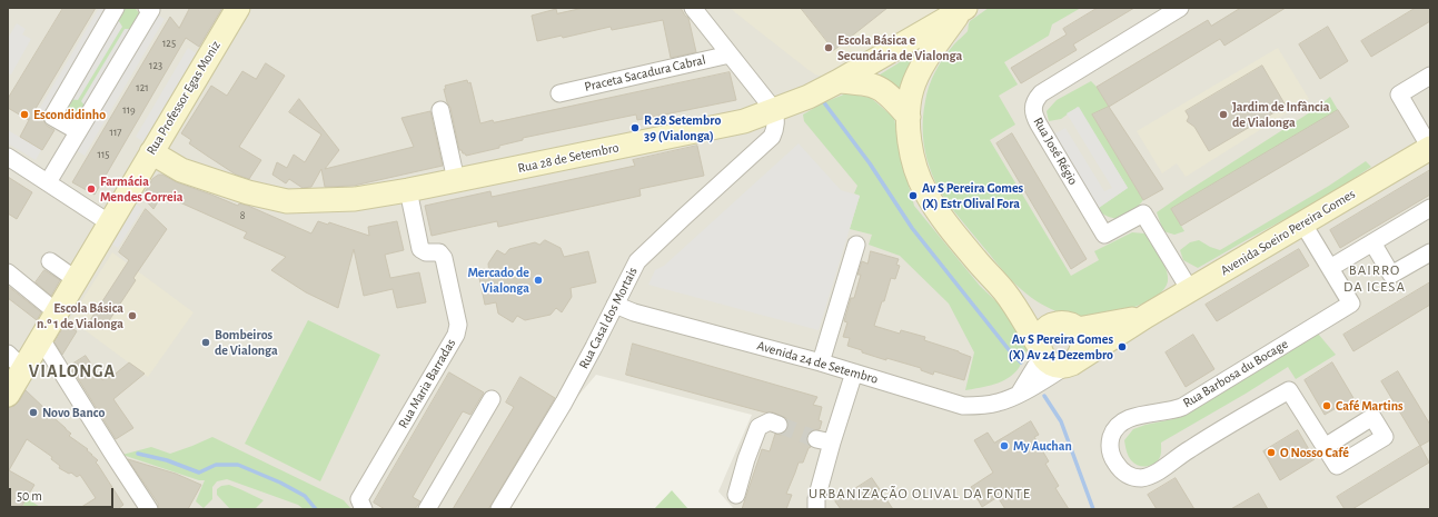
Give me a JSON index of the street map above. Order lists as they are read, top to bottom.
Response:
{
  "streets": {
    "street": [
      "Praceta Sacadura Cabral",
      "Rua Professor Egas Moniz",
      "Rua José Régio",
      "Rua 28 de Setembro",
      "Avenida Soeiro Pereira Gomes",
      "Rua Casal dos Mortais",
      "Avenida 24 de Setembro",
      "Rua Barbosa du Bocage",
      "Rua Maria Barradas"
    ]
  },
  "crossings": [
    ["Rua Professor Egas Moniz", "Rua 28 de Setembro"],
    ["Rua José Régio", "Avenida Soeiro Pereira Gomes"],
    ["Rua 28 de Setembro", "Rua Casal dos Mortais"],
    ["Rua 28 de Setembro", "Rua Maria Barradas"],
    ["Avenida Soeiro Pereira Gomes", "Avenida 24 de Setembro"],
    ["Avenida Soeiro Pereira Gomes", "Rua Barbosa du Bocage"],
    ["Rua Casal dos Mortais", "Avenida 24 de Setembro"]
  ],
  "districts": ["BAIRRO DA ICESA", "VIALONGA", "URBANIZAÇÃO OLIVAL DA FONTE"],
  "places": [
    "Escola Básica e Secundária de Vialonga",
    "Escondidinho",
    "Jardim de Infância de Vialonga",
    "R 28 Setembro 39 (Vialonga)",
    "Farmácia Mendes Correia",
    "Av S Pereira Gomes (X) Estr Olival Fora",
    "Mercado de Vialonga",
    "Escola Básica n.º 1 de Vialonga",
    "Bombeiros de Vialonga",
    "Av S Pereira Gomes (X) Av 24 Dezembro",
    "Café Martins",
    "Novo Banco",
    "My Auchan",
    "O Nosso Café"
  ],
  "house_numbers": [
    "125",
    "123",
    "121",
    "119",
    "117",
    "115",
    "8"
  ],
  "scale_bar": "50 m"
}
